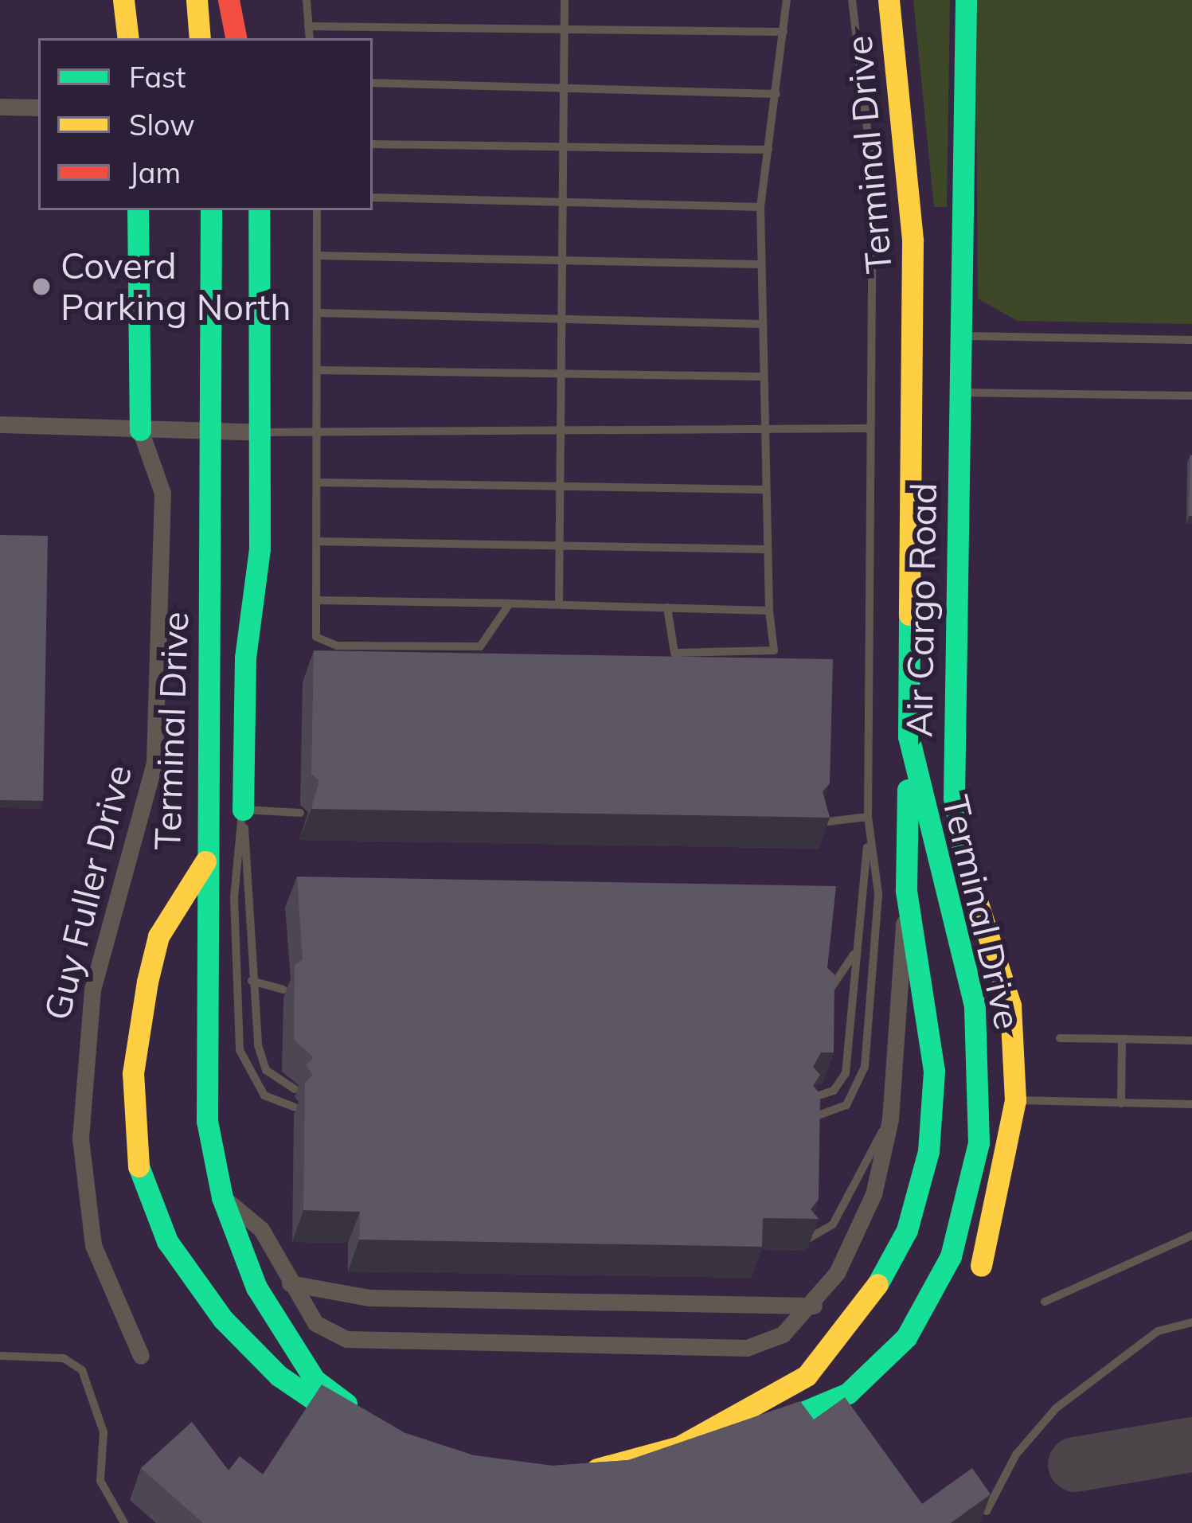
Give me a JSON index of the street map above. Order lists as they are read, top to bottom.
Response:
{
  "streets": {
    "main road": ["Terminal Drive", "Air Cargo Road", "Guy Fuller Drive"]
  },
  "places": ["Coverd Parking North"],
  "legend": ["Fast", "Slow", "Jam"]
}
